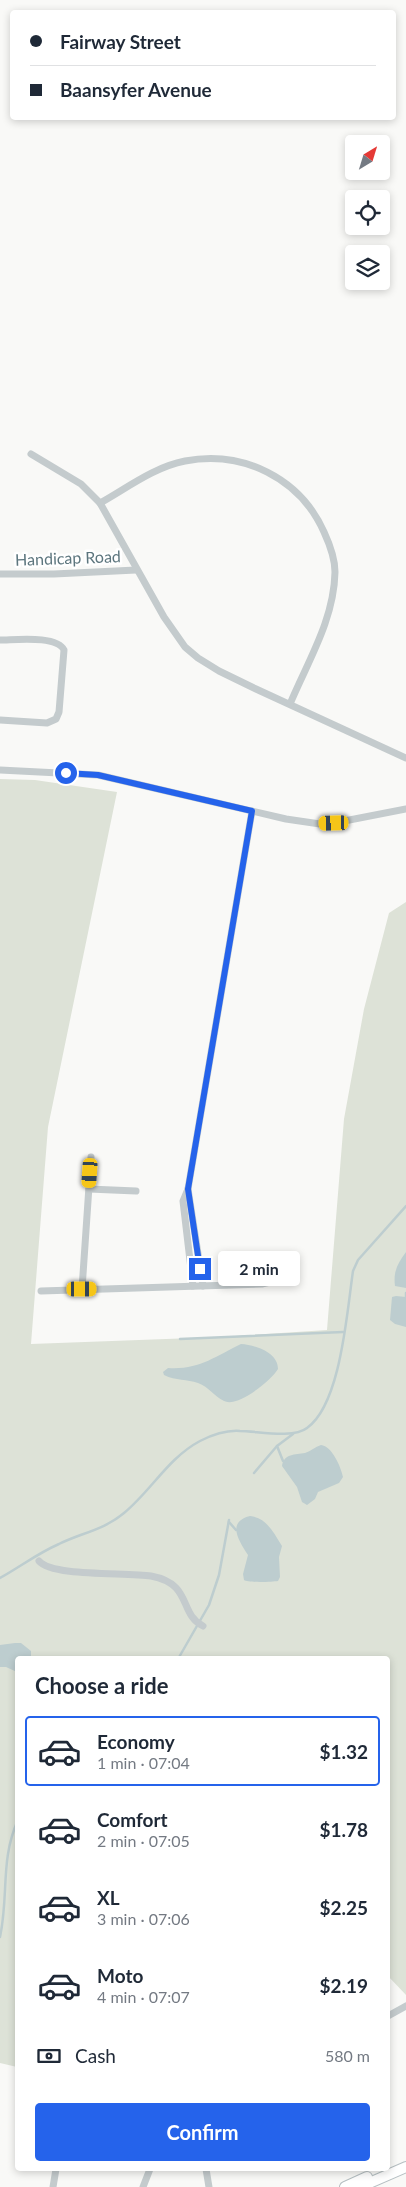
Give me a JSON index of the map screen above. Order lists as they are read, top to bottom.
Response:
{
  "streets": {
    "street": ["Handicap Road"]
  },
  "north": "top right",
  "page": {
    "banner": ["Fairway Street", "Baansyfer Avenue"],
    "bubble": "2 min",
    "heading": "Choose a ride",
    "list": [
      {
        "name": "Economy",
        "note": "1 min · 07:04",
        "value": "$1.32"
      },
      {
        "name": "Comfort",
        "note": "2 min · 07:05",
        "value": "$1.78"
      },
      {
        "name": "XL",
        "note": "3 min · 07:06",
        "value": "$2.25"
      },
      {
        "name": "Moto",
        "note": "4 min · 07:07",
        "value": "$2.19"
      }
    ],
    "pay": ["Cash", "580 m"],
    "buttons": "Confirm"
  }
}
